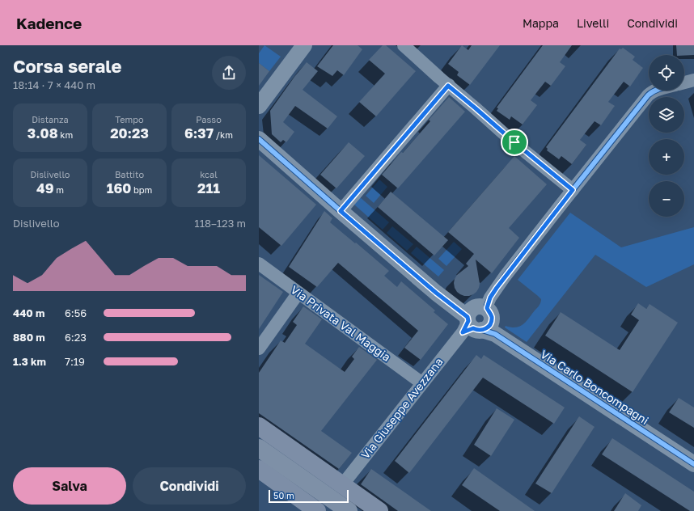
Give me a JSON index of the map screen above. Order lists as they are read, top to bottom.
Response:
{
  "streets": {
    "street": ["Via Privata Val Maggia", "Via Carlo Boncompagni", "Via Giuseppe Avezzana"]
  },
  "crossings": [
    ["Via Privata Val Maggia", "Via Giuseppe Avezzana"],
    ["Via Carlo Boncompagni", "Via Giuseppe Avezzana"]
  ],
  "scale_bar": "50 m",
  "page": {
    "header": "Kadence",
    "nav": ["Mappa", "Livelli", "Condividi"],
    "heading": ["Corsa serale", "18:14 · 7 × 440 m"],
    "map_buttons": ["+", "−"],
    "stats": [
      ["Distanza", "3.08 km"],
      ["Tempo", "20:23"],
      ["Passo", "6:37 /km"],
      ["Dislivello", "49 m"],
      ["Battito", "160 bpm"],
      ["kcal", "211"]
    ],
    "chart": ["Dislivello", "118–123 m"],
    "list": [
      {
        "name": "440 m",
        "note": "6:56"
      },
      {
        "name": "880 m",
        "note": "6:23"
      },
      {
        "name": "1.3 km",
        "note": "7:19"
      }
    ],
    "buttons": ["Salva", "Condividi"],
    "scale": "50 m"
  }
}
